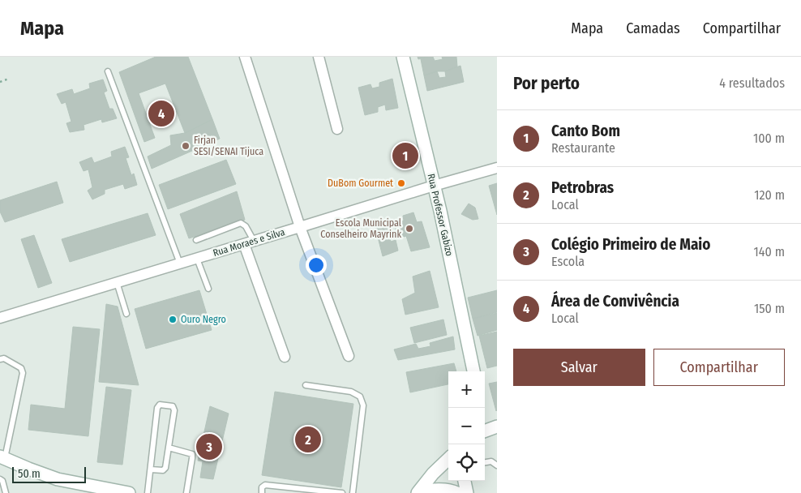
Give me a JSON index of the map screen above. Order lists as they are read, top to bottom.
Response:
{
  "streets": {
    "street": ["Rua Professor Gabizo", "Rua Moraes e Silva"]
  },
  "crossings": [
    ["Rua Professor Gabizo", "Rua Moraes e Silva"]
  ],
  "places": [
    "Firjan SESI/SENAI Tijuca",
    "DuBom Gourmet",
    "Escola Municipal Conselheiro Mayrink",
    "Ouro Negro"
  ],
  "scale_bar": "50 m",
  "page": {
    "header": "Mapa",
    "nav": ["Mapa", "Camadas", "Compartilhar"],
    "heading": ["Por perto", "4 resultados"],
    "pins": [
      "4",
      "1",
      "2",
      "3"
    ],
    "list": [
      {
        "mark": "1",
        "name": "Canto Bom",
        "note": "Restaurante",
        "value": "100 m"
      },
      {
        "mark": "2",
        "name": "Petrobras",
        "note": "Local",
        "value": "120 m"
      },
      {
        "mark": "3",
        "name": "Colégio Primeiro de Maio",
        "note": "Escola",
        "value": "140 m"
      },
      {
        "mark": "4",
        "name": "Área de Convivência",
        "note": "Local",
        "value": "150 m"
      }
    ],
    "buttons": ["Salvar", "Compartilhar"],
    "map_buttons": ["+", "−"],
    "scale": "50 m"
  }
}
